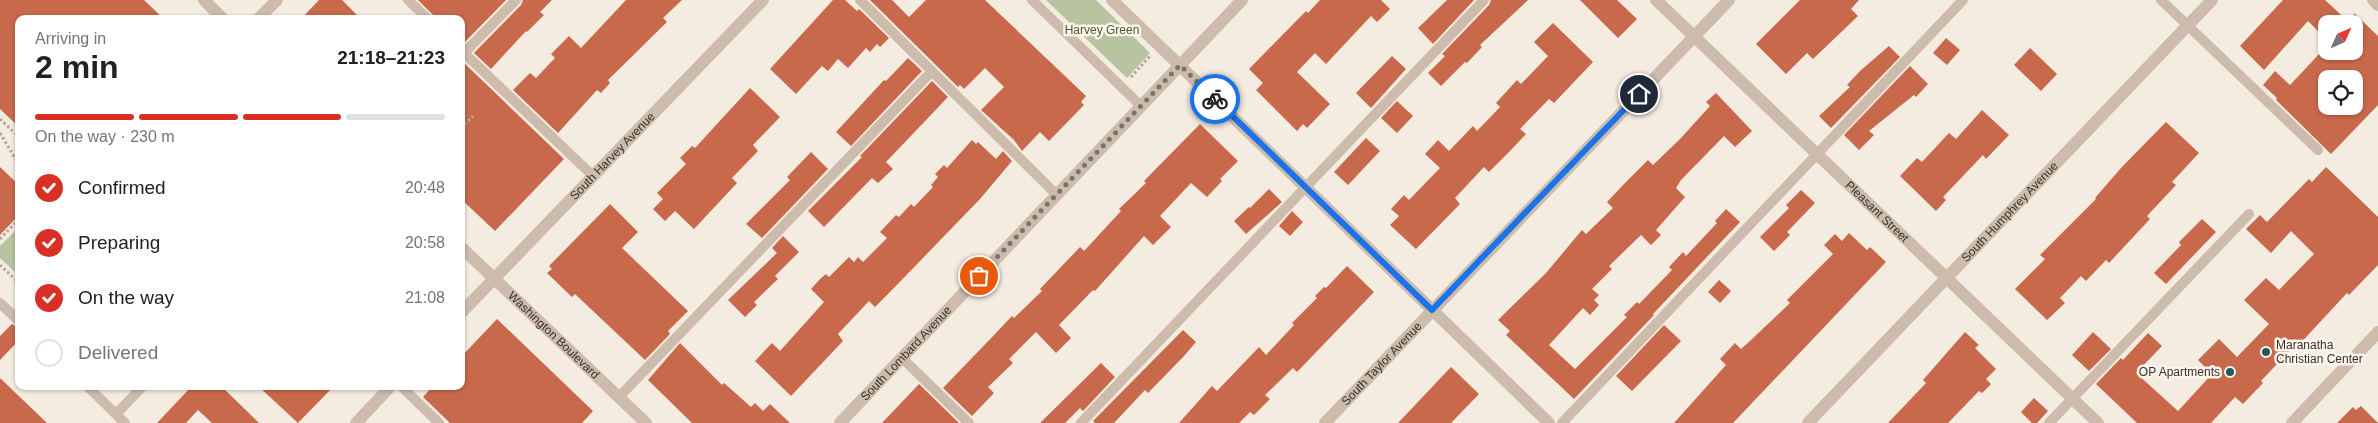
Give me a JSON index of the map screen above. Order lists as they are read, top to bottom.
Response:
{
  "streets": {
    "street": [
      "South Harvey Avenue",
      "Pleasant Street",
      "South Humphrey Avenue",
      "Washington Boulevard",
      "South Lombard Avenue",
      "South Taylor Avenue"
    ]
  },
  "crossings": [
    ["South Harvey Avenue", "Washington Boulevard"],
    ["Pleasant Street", "South Humphrey Avenue"],
    ["Pleasant Street", "South Taylor Avenue"]
  ],
  "parks": ["Harvey Green"],
  "places": ["Maranatha Christian Center", "OP Apartments"],
  "north": "top right",
  "page": {
    "heading": ["2 min", "Arriving in", "21:18–21:23"],
    "bar": "On the way · 230 m",
    "list": [
      ["Confirmed", "20:48"],
      ["Preparing", "20:58"],
      ["On the way", "21:08"],
      "Delivered"
    ]
  }
}
